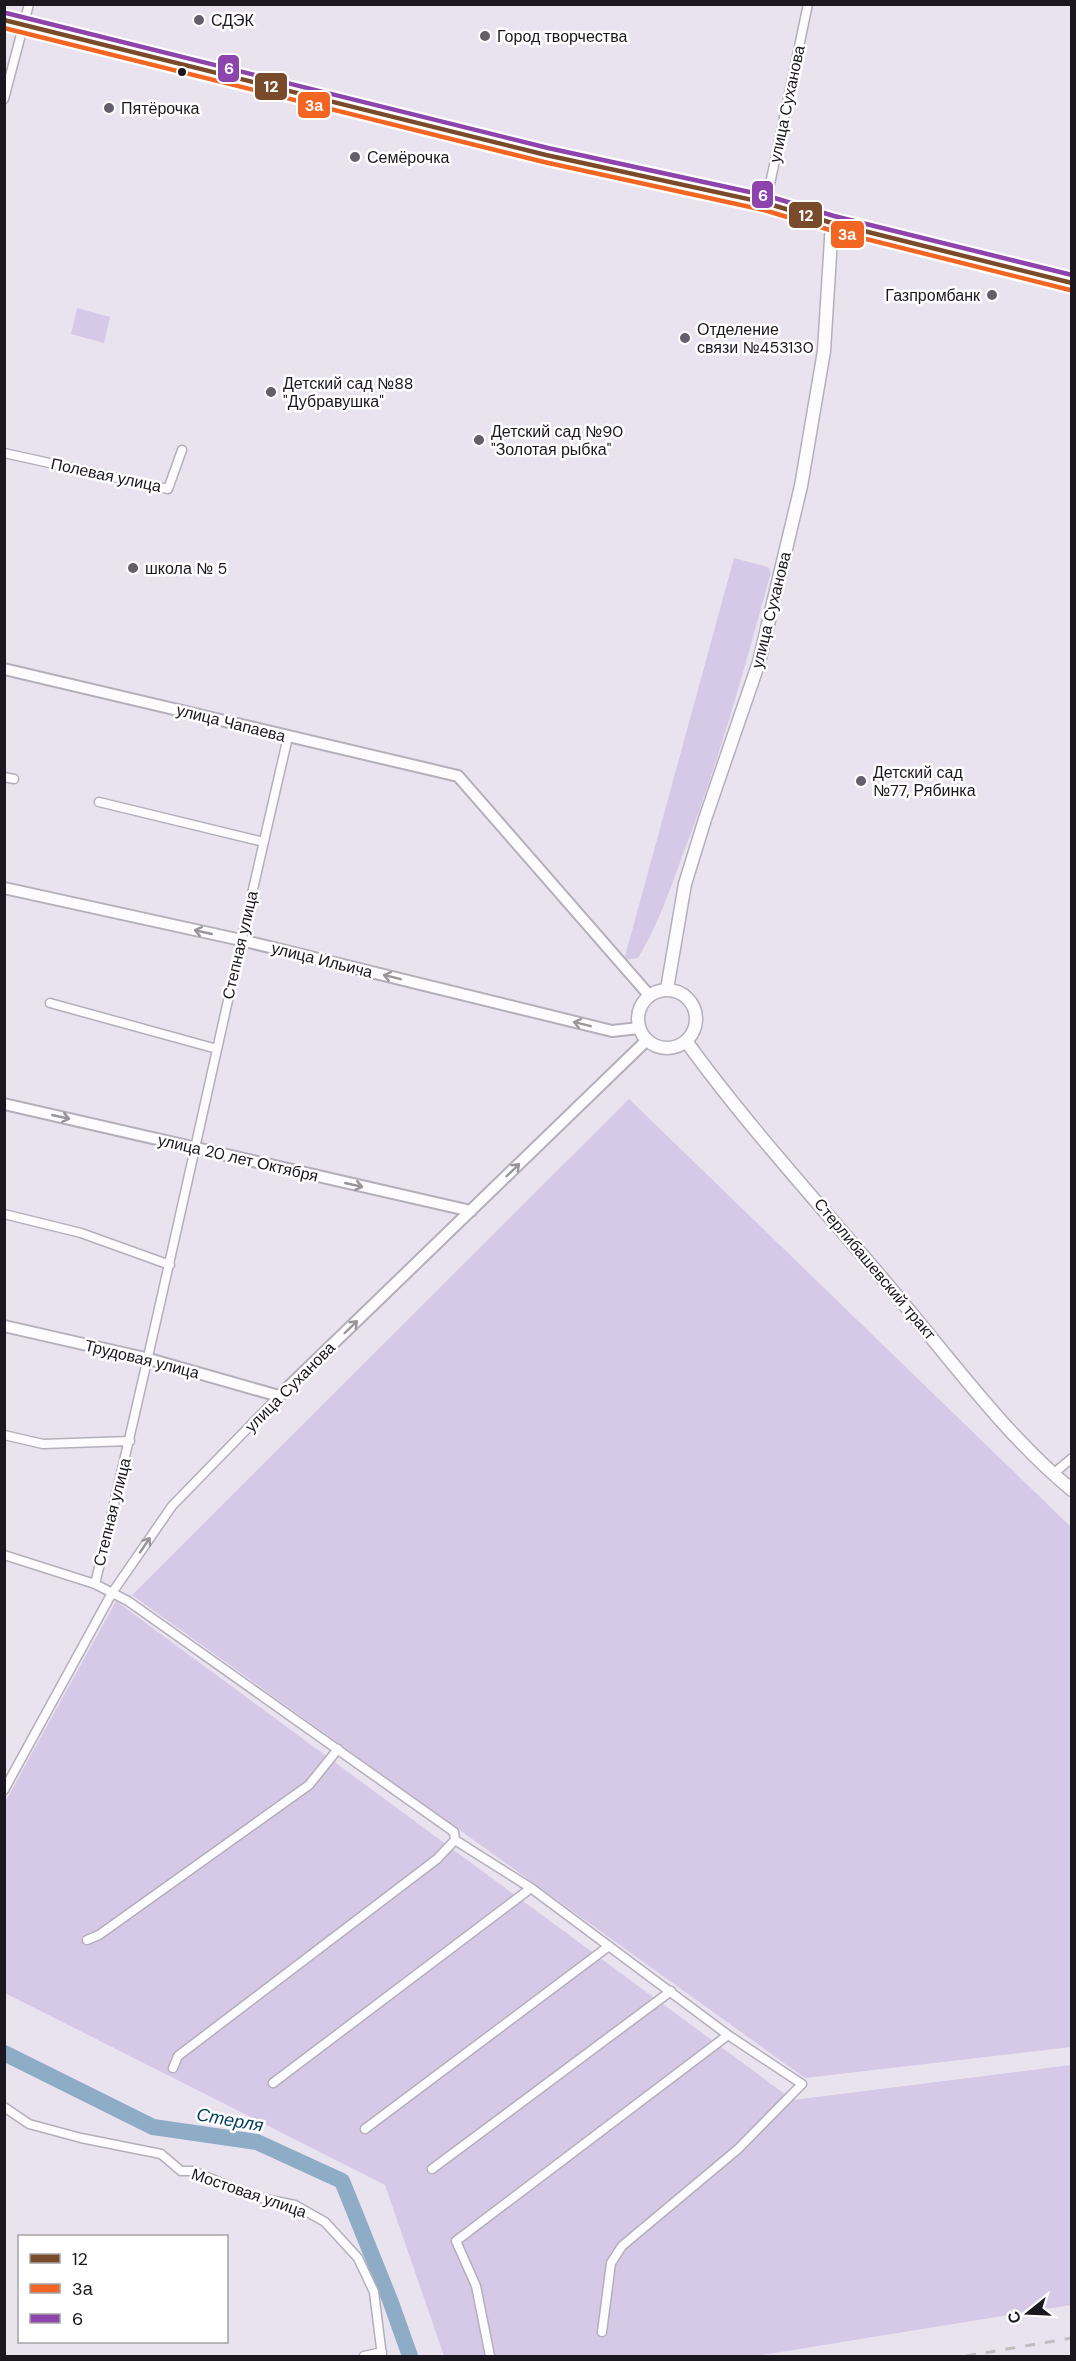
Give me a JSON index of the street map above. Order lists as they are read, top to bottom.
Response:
{
  "streets": {
    "main road": [
      "улица Суханова",
      "улица Чапаева",
      "улица Ильича",
      "улица 20 лет Октября",
      "Стерлибашевский тракт",
      "Трудовая улица"
    ],
    "street": ["Полевая улица", "Степная улица", "Мостовая улица"]
  },
  "crossings": [
    ["улица Суханова", "улица Чапаева"],
    ["улица Суханова", "улица Ильича"],
    ["улица Суханова", "улица 20 лет Октября"],
    ["улица Суханова", "Стерлибашевский тракт"],
    ["улица Суханова", "Трудовая улица"],
    ["улица Чапаева", "Степная улица"],
    ["улица Чапаева", "улица Ильича"],
    ["улица Чапаева", "Стерлибашевский тракт"],
    ["Степная улица", "улица Ильича"],
    ["Степная улица", "улица 20 лет Октября"],
    ["Степная улица", "Трудовая улица"],
    ["улица Ильича", "Стерлибашевский тракт"]
  ],
  "one_way": ["улица Суханова", "улица Ильича", "улица 20 лет Октября"],
  "water": ["Стерля"],
  "places": [
    "СДЭК",
    "Город творчества",
    "Пятёрочка",
    "Семёрочка",
    "Газпромбанк",
    "Отделение связи №453130",
    "Детский сад №88 \"Дубравушка\"",
    "Детский сад №90 \"Золотая рыбка\"",
    "школа № 5",
    "Детский сад №77, Рябинка"
  ],
  "lines": ["transit line 6", "transit line 12", "transit line 3а"],
  "legend": ["12", "3а", "6"],
  "north": "left"
}
